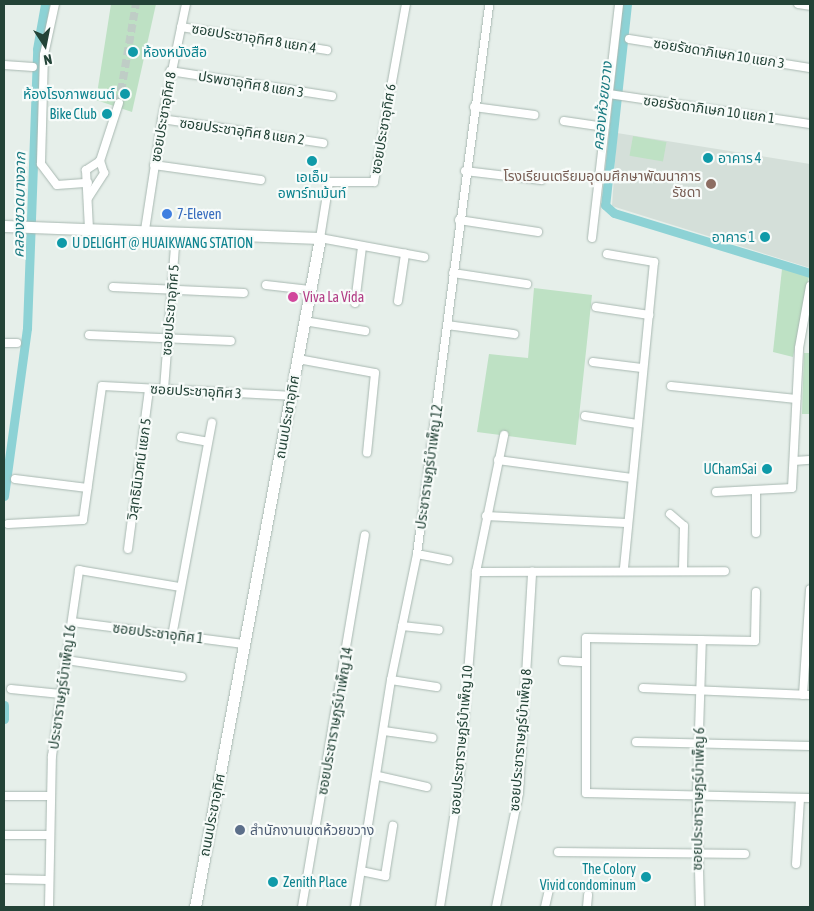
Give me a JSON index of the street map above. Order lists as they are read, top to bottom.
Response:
{
  "streets": {
    "main road": ["ถนนประชาอุทิศ"],
    "street": [
      "ซอยประชาอุทิศ 8 แยก 4",
      "ซอยรัชดาภิเษก 10 แยก 3",
      "ปรพชาอุทิศ 8 แยก 3",
      "ซอยรัชดาภิเษก 10 แยก 1",
      "ซอยประชาอุทิศ 8",
      "ซอยประชาอุทิศ 6",
      "ซอยประชาอุทิศ 8 แยก 2",
      "ซอยประชาอุทิศ 5",
      "ซอยประชาอุทิศ 3",
      "ประชาราษฎร์บำเพ็ญ 12",
      "วิสุทธินิเวศน์ แยก 5",
      "ซอยประชาอุทิศ 1",
      "ประชาราษฎร์บำเพ็ญ 16",
      "ซอยประชาราษฎร์บำเพ็ญ 14",
      "ซอยประชาราษฎร์บำเพ็ญ 10",
      "ซอยประชาราษฎร์บำเพ็ญ 8",
      "ซอยประชาราษฎร์บำเพ็ญ 6"
    ]
  },
  "crossings": [
    ["ซอยประชาอุทิศ 8 แยก 4", "ซอยประชาอุทิศ 8"],
    ["ปรพชาอุทิศ 8 แยก 3", "ซอยประชาอุทิศ 8"],
    ["ซอยประชาอุทิศ 8", "ซอยประชาอุทิศ 8 แยก 2"],
    ["ซอยประชาอุทิศ 6", "ถนนประชาอุทิศ"],
    ["ซอยประชาอุทิศ 5", "ซอยประชาอุทิศ 3"],
    ["ซอยประชาอุทิศ 3", "ถนนประชาอุทิศ"],
    ["ซอยประชาอุทิศ 3", "วิสุทธินิเวศน์ แยก 5"],
    ["ถนนประชาอุทิศ", "ซอยประชาอุทิศ 1"],
    ["ซอยประชาอุทิศ 1", "ประชาราษฎร์บำเพ็ญ 16"]
  ],
  "water": ["คลองห้วยขวาง", "คลองชวดบางจาก"],
  "places": [
    "ห้องหนังสือ",
    "ห้องโรงภาพยนต์",
    "Bike Club",
    "อาคาร 4",
    "เอเอ็ม อพาร์ทเม้นท์",
    "โรงเรียนเตรียมอุดมศึกษาพัฒนาการ รัชดา",
    "7-Eleven",
    "อาคาร 1",
    "U DELIGHT @ HUAIKWANG STATION",
    "Viva La Vida",
    "UChamSai",
    "สำนักงานเขตห้วยขวาง",
    "The Colory Vivid condominum",
    "Zenith Place"
  ],
  "north": "bottom"
}
